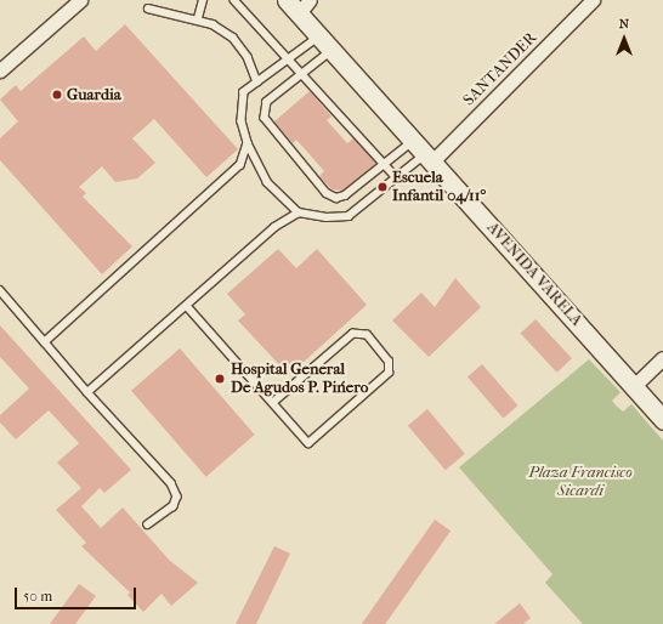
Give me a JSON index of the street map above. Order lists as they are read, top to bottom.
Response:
{
  "streets": {
    "main road": ["AVENIDA VARELA"],
    "street": ["SANTANDER"]
  },
  "crossings": [
    ["SANTANDER", "AVENIDA VARELA"]
  ],
  "parks": ["Plaza Francisco Sicardi"],
  "places": ["Guardia", "Escuela Infantil 04/11°", "Hospital General De Agudos P. Pińero"],
  "scale_bar": "50 m",
  "north": "top"
}
